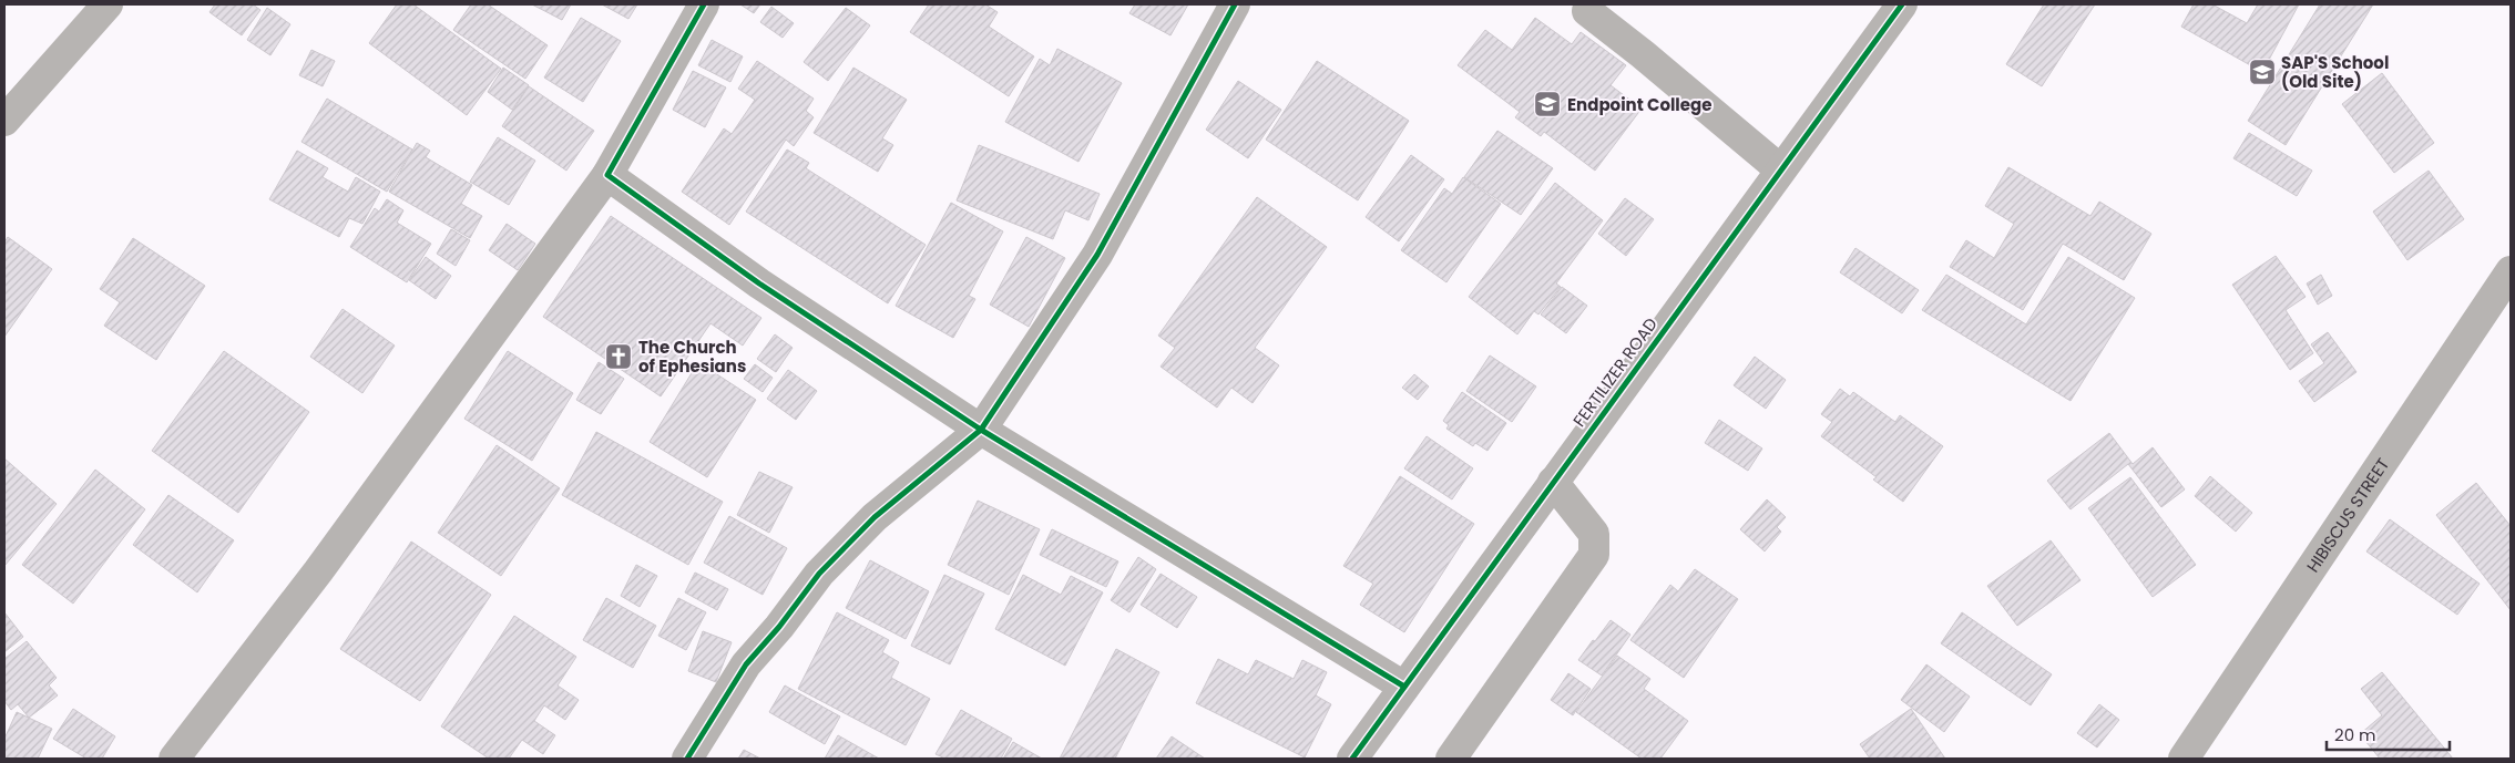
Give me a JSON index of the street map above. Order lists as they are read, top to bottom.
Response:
{
  "streets": {
    "street": ["FERTILIZER ROAD", "HIBISCUS STREET"]
  },
  "places": {
    "school or university": ["SAP'S School (Old Site)", "Endpoint College"],
    "church": ["The Church of Ephesians"]
  },
  "scale_bar": "20 m"
}
